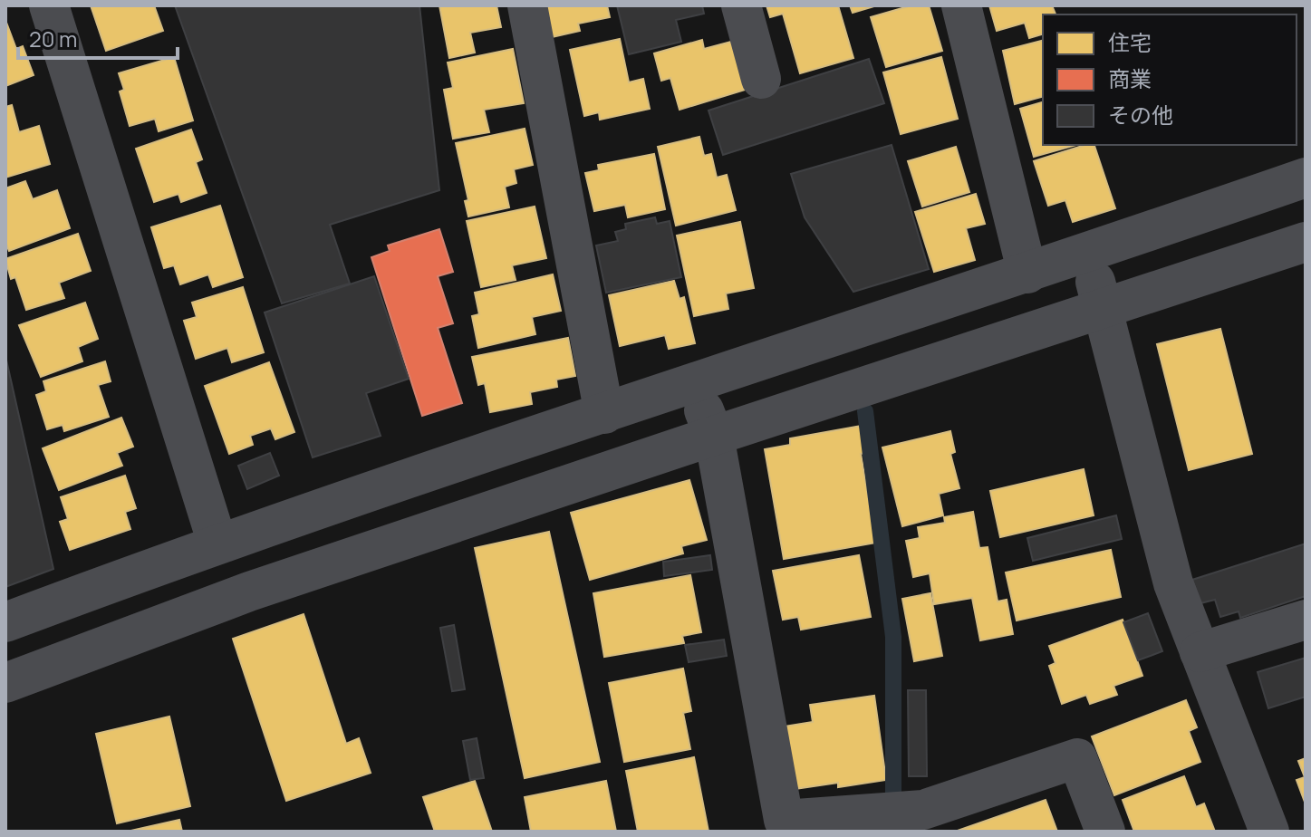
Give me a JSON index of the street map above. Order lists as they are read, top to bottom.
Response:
{
  "legend": ["住宅", "商業", "その他"],
  "scale_bar": "20 m"
}
